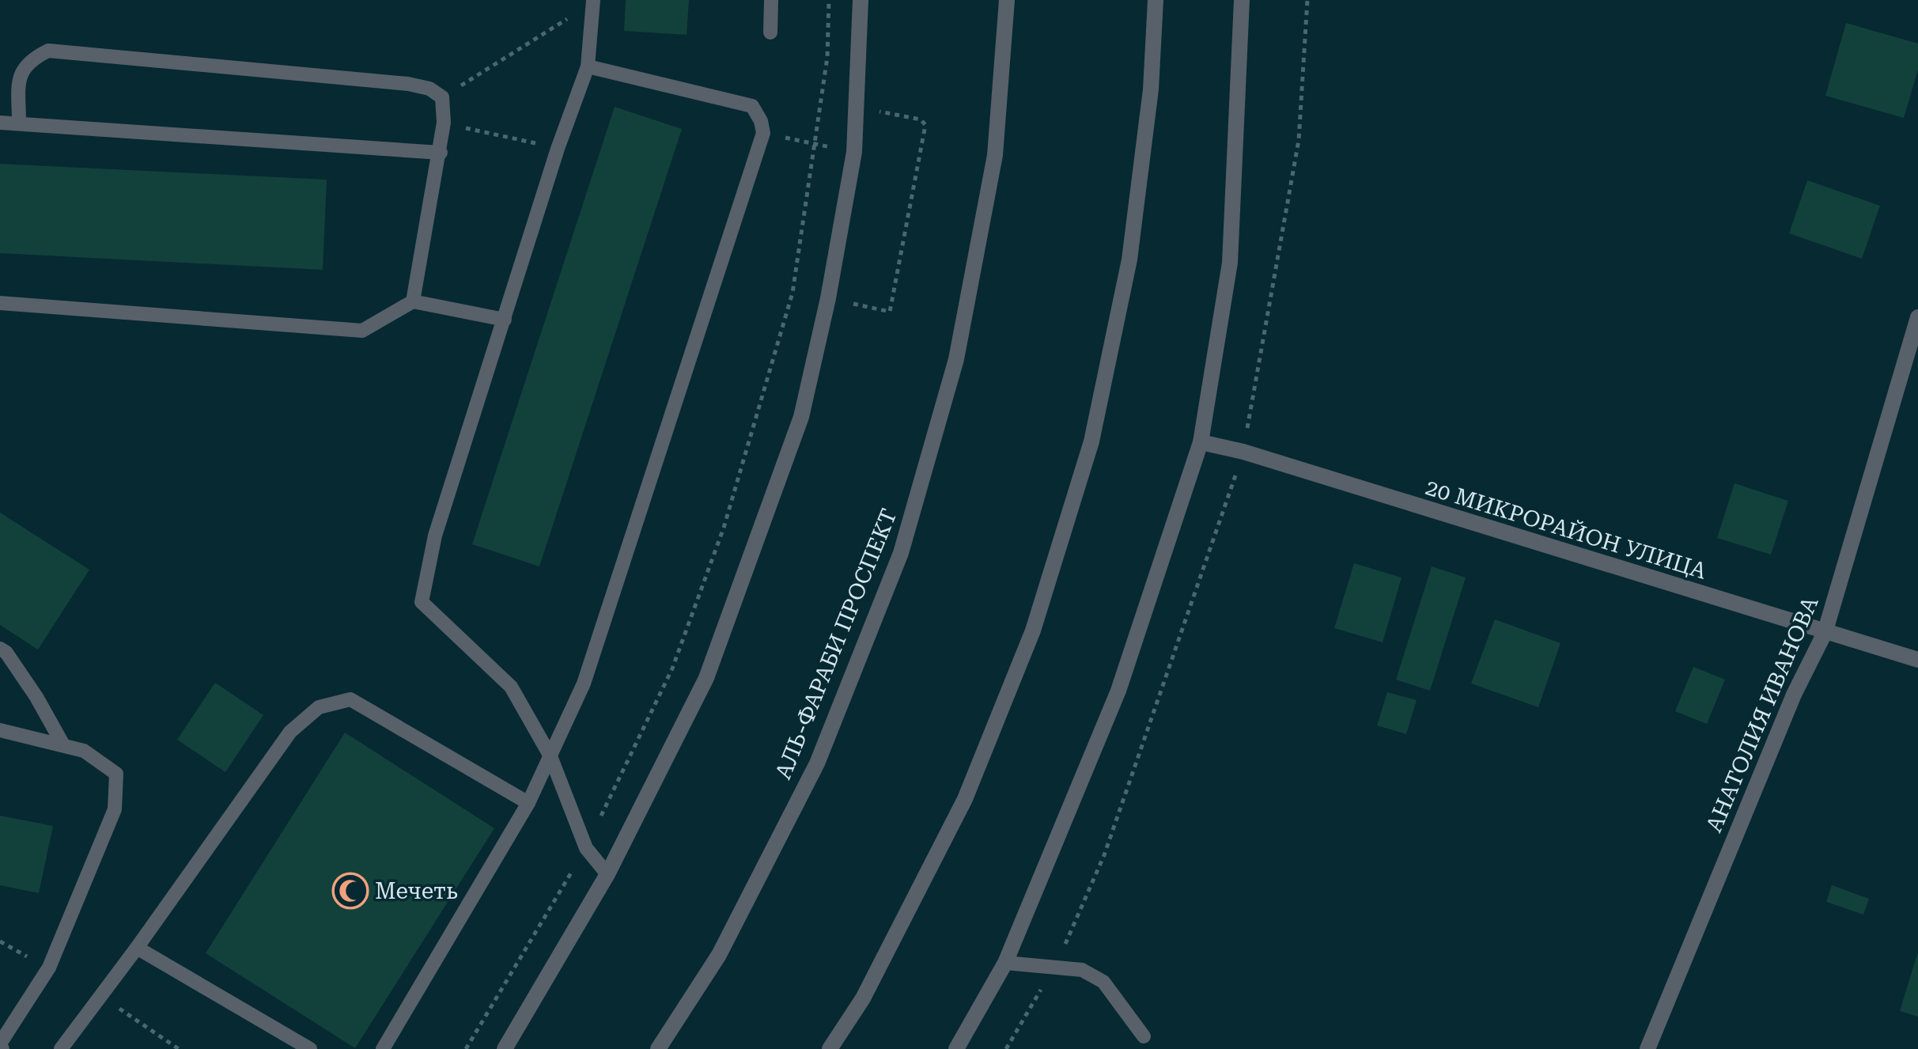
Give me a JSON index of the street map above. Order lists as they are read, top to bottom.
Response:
{
  "streets": {
    "street": ["20 МИКРОРАЙОН УЛИЦА", "АЛЬ-ФАРАБИ ПРОСПЕКТ", "АНАТОЛИЯ ИВАНОВА"]
  },
  "crossings": [
    ["20 МИКРОРАЙОН УЛИЦА", "АНАТОЛИЯ ИВАНОВА"]
  ],
  "places": {
    "mosque": ["Мечеть"]
  }
}
